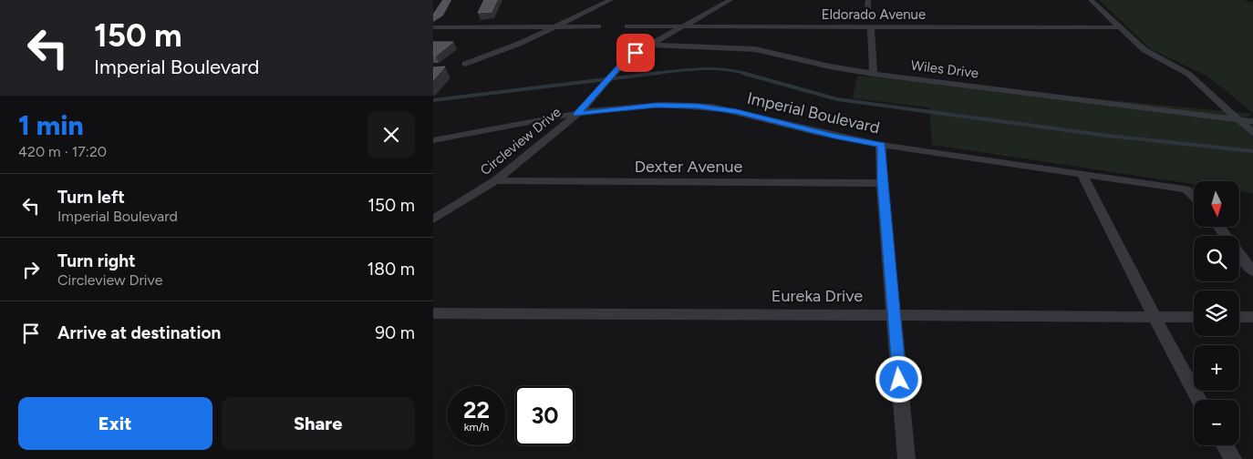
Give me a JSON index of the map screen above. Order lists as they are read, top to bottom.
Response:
{
  "streets": {
    "street": [
      "Eldorado Avenue",
      "Wiles Drive",
      "Imperial Boulevard",
      "Circleview Drive",
      "Dexter Avenue",
      "Eureka Drive"
    ]
  },
  "crossings": [
    ["Eldorado Avenue", "Circleview Drive"],
    ["Wiles Drive", "Circleview Drive"],
    ["Imperial Boulevard", "Circleview Drive"],
    ["Circleview Drive", "Dexter Avenue"]
  ],
  "north": "bottom",
  "page": {
    "turn": ["150 m", "Imperial Boulevard"],
    "heading": ["1 min", "420 m · 17:20"],
    "list": [
      {
        "name": "Turn left",
        "note": "Imperial Boulevard",
        "value": "150 m"
      },
      {
        "name": "Turn right",
        "note": "Circleview Drive",
        "value": "180 m"
      },
      {
        "name": "Arrive at destination",
        "value": "90 m"
      }
    ],
    "map_buttons": ["+", "−"],
    "speed": "22 km/h",
    "limit": "30",
    "buttons": ["Exit", "Share"]
  }
}
